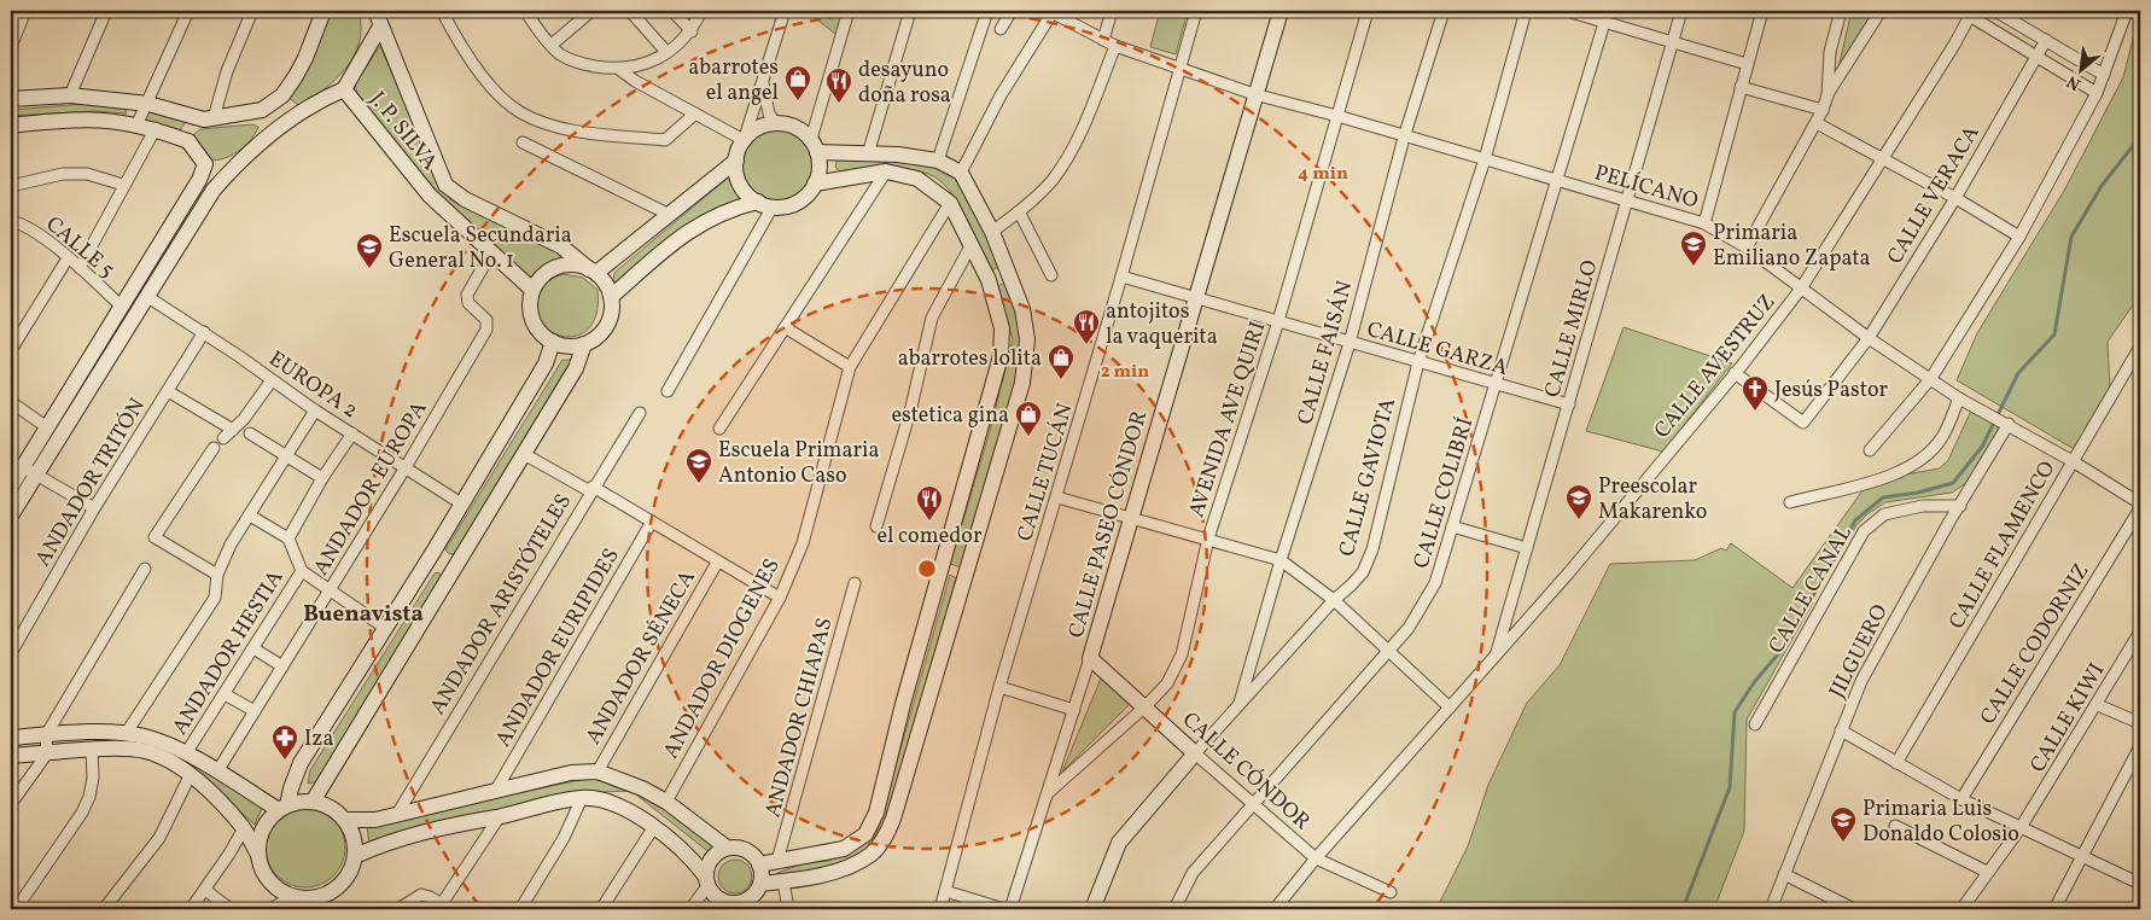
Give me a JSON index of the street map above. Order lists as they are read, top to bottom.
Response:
{
  "streets": {
    "street": [
      "J. P. SILVA",
      "PELÍCANO",
      "CALLE VERACA",
      "CALLE 5",
      "CALLE MIRLO",
      "CALLE GARZA",
      "CALLE FAISÁN",
      "CALLE AVESTRUZ",
      "EUROPA 2",
      "AVENIDA AVE QUIRI",
      "CALLE TUCÁN",
      "CALLE GAVIOTA",
      "ANDADOR TRITÓN",
      "ANDADOR EUROPA",
      "CALLE COLIBRÍ",
      "CALLE PASEO CÓNDOR",
      "CALLE FLAMENCO",
      "CALLE CANAL",
      "ANDADOR ARISTÓTELES",
      "CALLE CODORNIZ",
      "ANDADOR EURIPIDES",
      "JILGUERO",
      "ANDADOR HESTIA",
      "ANDADOR SÉNECA",
      "ANDADOR DIOGENES",
      "ANDADOR CHIAPAS",
      "CALLE KIWI",
      "CALLE CÓNDOR"
    ]
  },
  "crossings": [
    ["J. P. SILVA", "EUROPA 2"],
    ["J. P. SILVA", "ANDADOR EUROPA"],
    ["PELÍCANO", "CALLE VERACA"],
    ["PELÍCANO", "CALLE MIRLO"],
    ["PELÍCANO", "CALLE FAISÁN"],
    ["PELÍCANO", "CALLE AVESTRUZ"],
    ["PELÍCANO", "AVENIDA AVE QUIRI"],
    ["PELÍCANO", "CALLE TUCÁN"],
    ["PELÍCANO", "CALLE GAVIOTA"],
    ["PELÍCANO", "CALLE COLIBRÍ"],
    ["PELÍCANO", "CALLE PASEO CÓNDOR"],
    ["PELÍCANO", "CALLE FLAMENCO"],
    ["PELÍCANO", "CALLE CODORNIZ"],
    ["PELÍCANO", "JILGUERO"],
    ["CALLE VERACA", "CALLE AVESTRUZ"],
    ["CALLE MIRLO", "CALLE GARZA"],
    ["CALLE MIRLO", "CALLE AVESTRUZ"],
    ["CALLE GARZA", "CALLE FAISÁN"],
    ["CALLE GARZA", "AVENIDA AVE QUIRI"],
    ["CALLE GARZA", "CALLE TUCÁN"],
    ["CALLE GARZA", "CALLE GAVIOTA"],
    ["CALLE GARZA", "CALLE COLIBRÍ"],
    ["CALLE GARZA", "CALLE PASEO CÓNDOR"],
    ["CALLE FAISÁN", "CALLE GAVIOTA"],
    ["CALLE AVESTRUZ", "CALLE CÓNDOR"],
    ["EUROPA 2", "ANDADOR TRITÓN"],
    ["EUROPA 2", "ANDADOR EUROPA"],
    ["AVENIDA AVE QUIRI", "CALLE PASEO CÓNDOR"],
    ["AVENIDA AVE QUIRI", "CALLE CÓNDOR"],
    ["CALLE GAVIOTA", "CALLE CÓNDOR"],
    ["CALLE COLIBRÍ", "CALLE CÓNDOR"],
    ["CALLE PASEO CÓNDOR", "CALLE CÓNDOR"],
    ["CALLE CANAL", "JILGUERO"]
  ],
  "districts": ["Buenavista"],
  "places": {
    "shop": ["abarrotes el angel", "abarrotes lolita", "estetica gina"],
    "restaurant": ["desayuno doña rosa", "antojitos la vaquerita", "el comedor"],
    "school or university": [
      "Primaria Emiliano Zapata",
      "Escuela Secundaria General No. 1",
      "Escuela Primaria Antonio Caso",
      "Preescolar Makarenko",
      "Primaria Luis Donaldo Colosio"
    ],
    "church": ["Jesús Pastor"],
    "pharmacy": ["Iza"]
  },
  "north": "bottom left",
  "rings": ["4 min", "2 min"]
}
